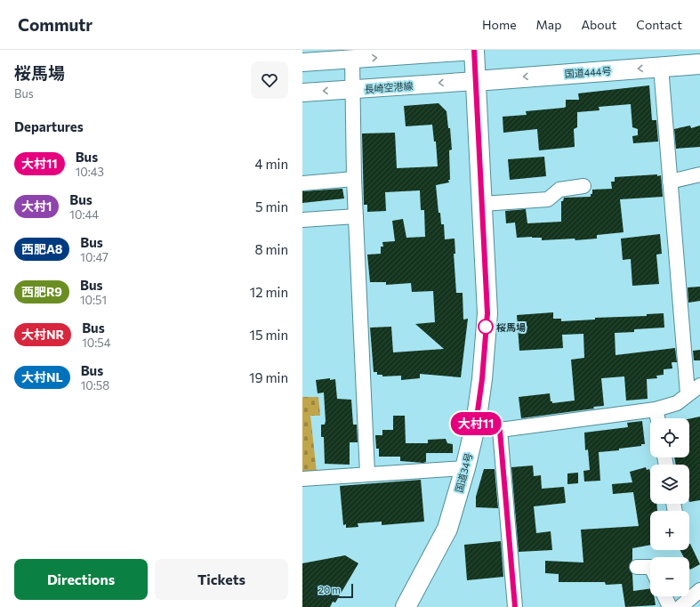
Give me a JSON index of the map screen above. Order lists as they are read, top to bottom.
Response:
{
  "streets": {
    "highway": ["国道444号", "国道34号"],
    "main road": ["長崎空港線"]
  },
  "crossings": [
    ["国道444号", "長崎空港線"],
    ["国道444号", "国道34号"],
    ["長崎空港線", "国道34号"]
  ],
  "one_way": ["国道444号"],
  "places": ["桜馬場"],
  "lines": ["bus line 大村11"],
  "scale_bar": "20 m",
  "page": {
    "header": "Commutr",
    "nav": [
      "Home",
      "Map",
      "About",
      "Contact"
    ],
    "heading": [
      ["桜馬場", "Bus"],
      "Departures"
    ],
    "on_map": "大村11",
    "list": [
      {
        "mark": "大村11",
        "name": "Bus",
        "note": "10:43",
        "value": "4 min"
      },
      {
        "mark": "大村1",
        "name": "Bus",
        "note": "10:44",
        "value": "5 min"
      },
      {
        "mark": "西肥A8",
        "name": "Bus",
        "note": "10:47",
        "value": "8 min"
      },
      {
        "mark": "西肥R9",
        "name": "Bus",
        "note": "10:51",
        "value": "12 min"
      },
      {
        "mark": "大村NR",
        "name": "Bus",
        "note": "10:54",
        "value": "15 min"
      },
      {
        "mark": "大村NL",
        "name": "Bus",
        "note": "10:58",
        "value": "19 min"
      }
    ],
    "map_buttons": ["+", "−"],
    "buttons": ["Directions", "Tickets"],
    "scale": "20 m"
  }
}
